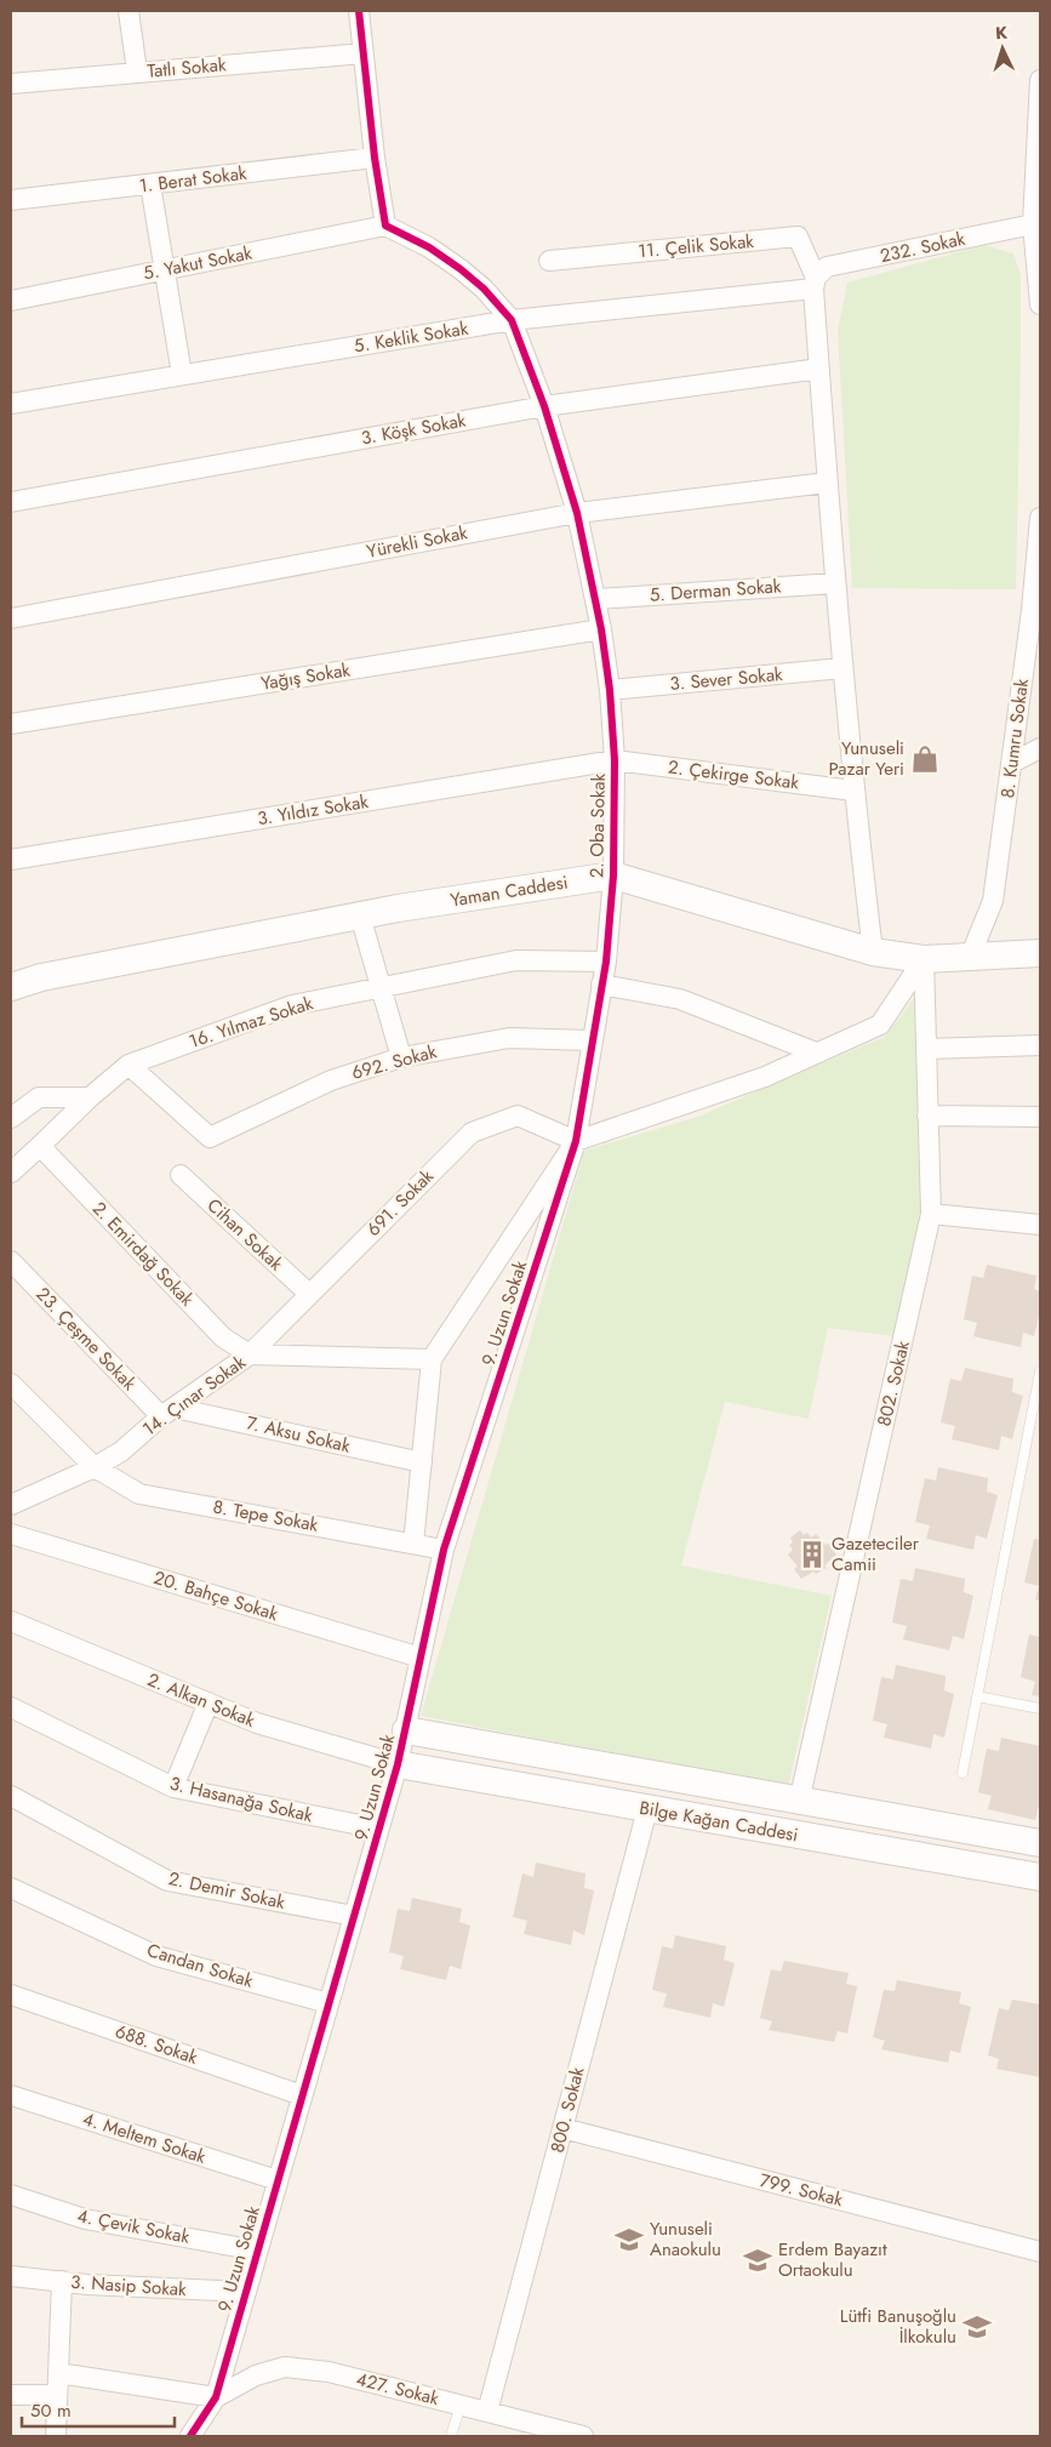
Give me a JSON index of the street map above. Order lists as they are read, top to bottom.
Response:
{
  "streets": {
    "street": [
      "Tatlı Sokak",
      "1. Berat Sokak",
      "11. Çelik Sokak",
      "232. Sokak",
      "5. Yakut Sokak",
      "5. Keklik Sokak",
      "3. Köşk Sokak",
      "Yürekli Sokak",
      "5. Derman Sokak",
      "Yağış Sokak",
      "3. Sever Sokak",
      "8. Kumru Sokak",
      "2. Çekirge Sokak",
      "3. Yıldız Sokak",
      "2. Oba Sokak",
      "Yaman Caddesi",
      "16. Yılmaz Sokak",
      "692. Sokak",
      "691. Sokak",
      "Cihan Sokak",
      "2. Emirdağ Sokak",
      "9. Uzun Sokak",
      "23. Çeşme Sokak",
      "802. Sokak",
      "14. Çınar Sokak",
      "7. Aksu Sokak",
      "8. Tepe Sokak",
      "20. Bahçe Sokak",
      "2. Alkan Sokak",
      "3. Hasanağa Sokak",
      "Bilge Kağan Caddesi",
      "2. Demir Sokak",
      "Candan Sokak",
      "688. Sokak",
      "800. Sokak",
      "4. Meltem Sokak",
      "799. Sokak",
      "4. Çevik Sokak",
      "3. Nasip Sokak",
      "427. Sokak"
    ]
  },
  "crossings": [
    ["11. Çelik Sokak", "232. Sokak"],
    ["11. Çelik Sokak", "5. Keklik Sokak"],
    ["232. Sokak", "5. Keklik Sokak"],
    ["5. Keklik Sokak", "2. Oba Sokak"],
    ["3. Köşk Sokak", "2. Oba Sokak"],
    ["Yürekli Sokak", "2. Oba Sokak"],
    ["5. Derman Sokak", "2. Oba Sokak"],
    ["Yağış Sokak", "2. Oba Sokak"],
    ["3. Sever Sokak", "2. Oba Sokak"],
    ["8. Kumru Sokak", "Yaman Caddesi"],
    ["2. Çekirge Sokak", "3. Yıldız Sokak"],
    ["2. Çekirge Sokak", "2. Oba Sokak"],
    ["3. Yıldız Sokak", "2. Oba Sokak"],
    ["2. Oba Sokak", "Yaman Caddesi"],
    ["2. Oba Sokak", "16. Yılmaz Sokak"],
    ["2. Oba Sokak", "692. Sokak"],
    ["2. Oba Sokak", "691. Sokak"],
    ["2. Oba Sokak", "9. Uzun Sokak"],
    ["Yaman Caddesi", "802. Sokak"],
    ["16. Yılmaz Sokak", "692. Sokak"],
    ["16. Yılmaz Sokak", "2. Emirdağ Sokak"],
    ["691. Sokak", "Cihan Sokak"],
    ["691. Sokak", "2. Emirdağ Sokak"],
    ["691. Sokak", "9. Uzun Sokak"],
    ["691. Sokak", "14. Çınar Sokak"],
    ["2. Emirdağ Sokak", "14. Çınar Sokak"],
    ["9. Uzun Sokak", "8. Tepe Sokak"],
    ["9. Uzun Sokak", "20. Bahçe Sokak"],
    ["9. Uzun Sokak", "2. Alkan Sokak"],
    ["9. Uzun Sokak", "3. Hasanağa Sokak"],
    ["9. Uzun Sokak", "Bilge Kağan Caddesi"],
    ["9. Uzun Sokak", "2. Demir Sokak"],
    ["9. Uzun Sokak", "Candan Sokak"],
    ["9. Uzun Sokak", "688. Sokak"],
    ["9. Uzun Sokak", "4. Meltem Sokak"],
    ["9. Uzun Sokak", "4. Çevik Sokak"],
    ["9. Uzun Sokak", "3. Nasip Sokak"],
    ["9. Uzun Sokak", "427. Sokak"],
    ["23. Çeşme Sokak", "14. Çınar Sokak"],
    ["23. Çeşme Sokak", "7. Aksu Sokak"],
    ["802. Sokak", "Bilge Kağan Caddesi"],
    ["14. Çınar Sokak", "7. Aksu Sokak"],
    ["14. Çınar Sokak", "8. Tepe Sokak"],
    ["2. Alkan Sokak", "Bilge Kağan Caddesi"],
    ["Bilge Kağan Caddesi", "800. Sokak"],
    ["800. Sokak", "799. Sokak"],
    ["800. Sokak", "427. Sokak"]
  ],
  "places": {
    "shop": ["Yunuseli Pazar Yeri"],
    "building": ["Gazeteciler Camii"],
    "school or university": ["Yunuseli Anaokulu", "Erdem Bayazıt Ortaokulu", "Lütfi Banuşoğlu İlkokulu"]
  },
  "scale_bar": "50 m",
  "north": "top"
}
